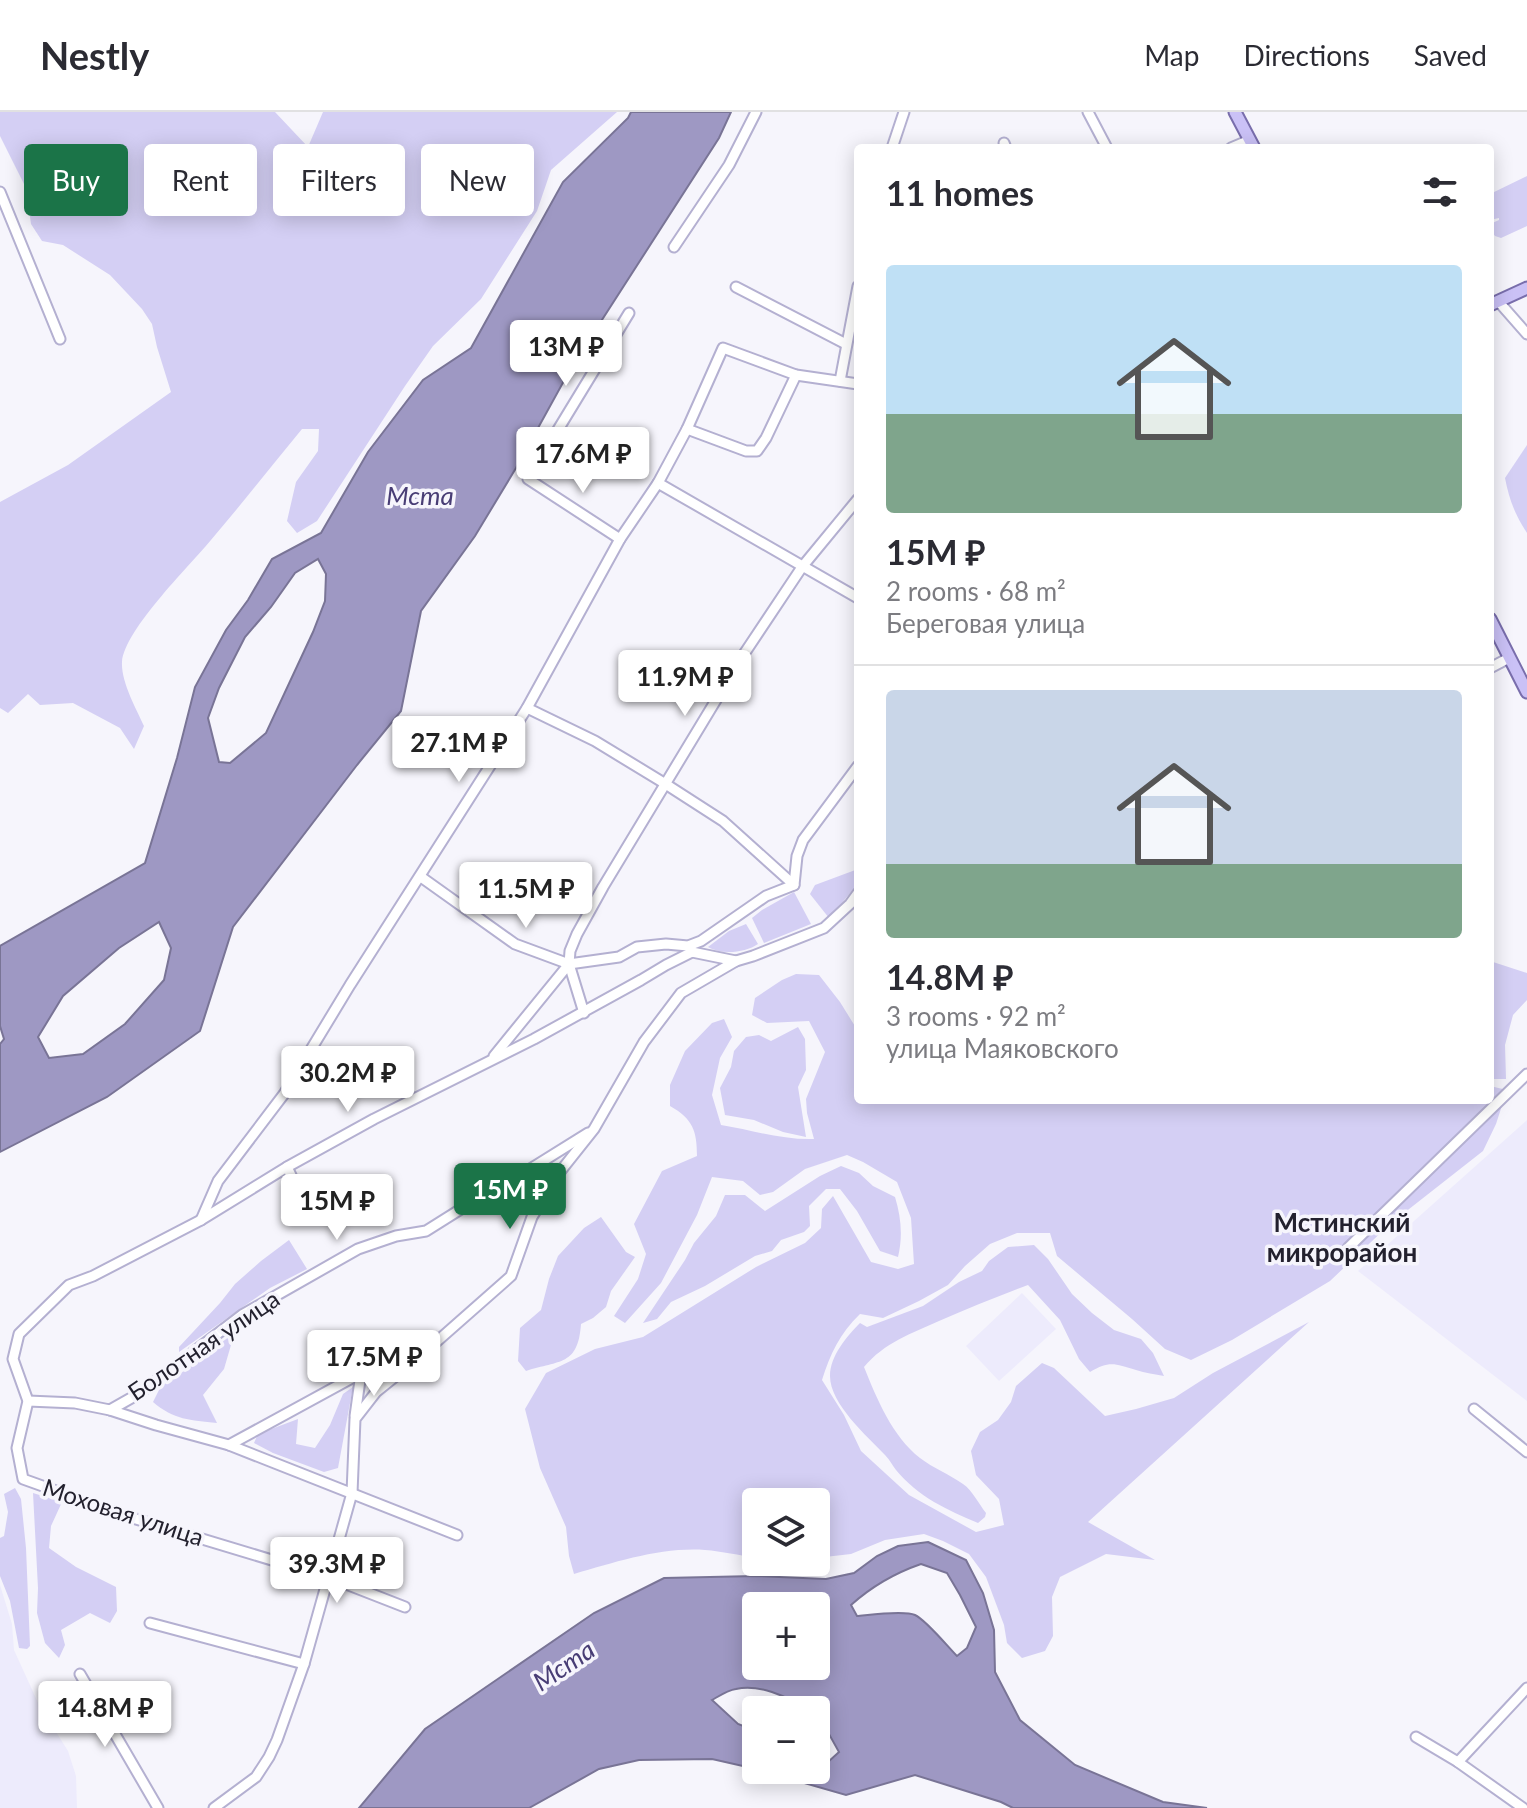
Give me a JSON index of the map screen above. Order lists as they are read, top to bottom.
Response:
{
  "streets": {
    "street": ["Болотная улица", "Моховая улица"]
  },
  "districts": ["Мстинский микрорайон"],
  "water": ["Мста"],
  "page": {
    "header": "Nestly",
    "nav": ["Map", "Directions", "Saved"],
    "chip": [
      "Buy",
      "Rent",
      "Filters",
      "New"
    ],
    "heading": "11 homes",
    "list": [
      {
        "name": "15M ₽",
        "note": "2 rooms · 68 m² · Береговая улица"
      },
      {
        "name": "14.8M ₽",
        "note": "3 rooms · 92 m² · улица Маяковского"
      }
    ],
    "price": [
      "13M ₽",
      "17.6M ₽",
      "11.9M ₽",
      "27.1M ₽",
      "11.5M ₽",
      "30.2M ₽",
      "15M ₽",
      "15M ₽",
      "17.5M ₽",
      "39.3M ₽",
      "14.8M ₽"
    ],
    "map_buttons": ["+", "−"]
  }
}
